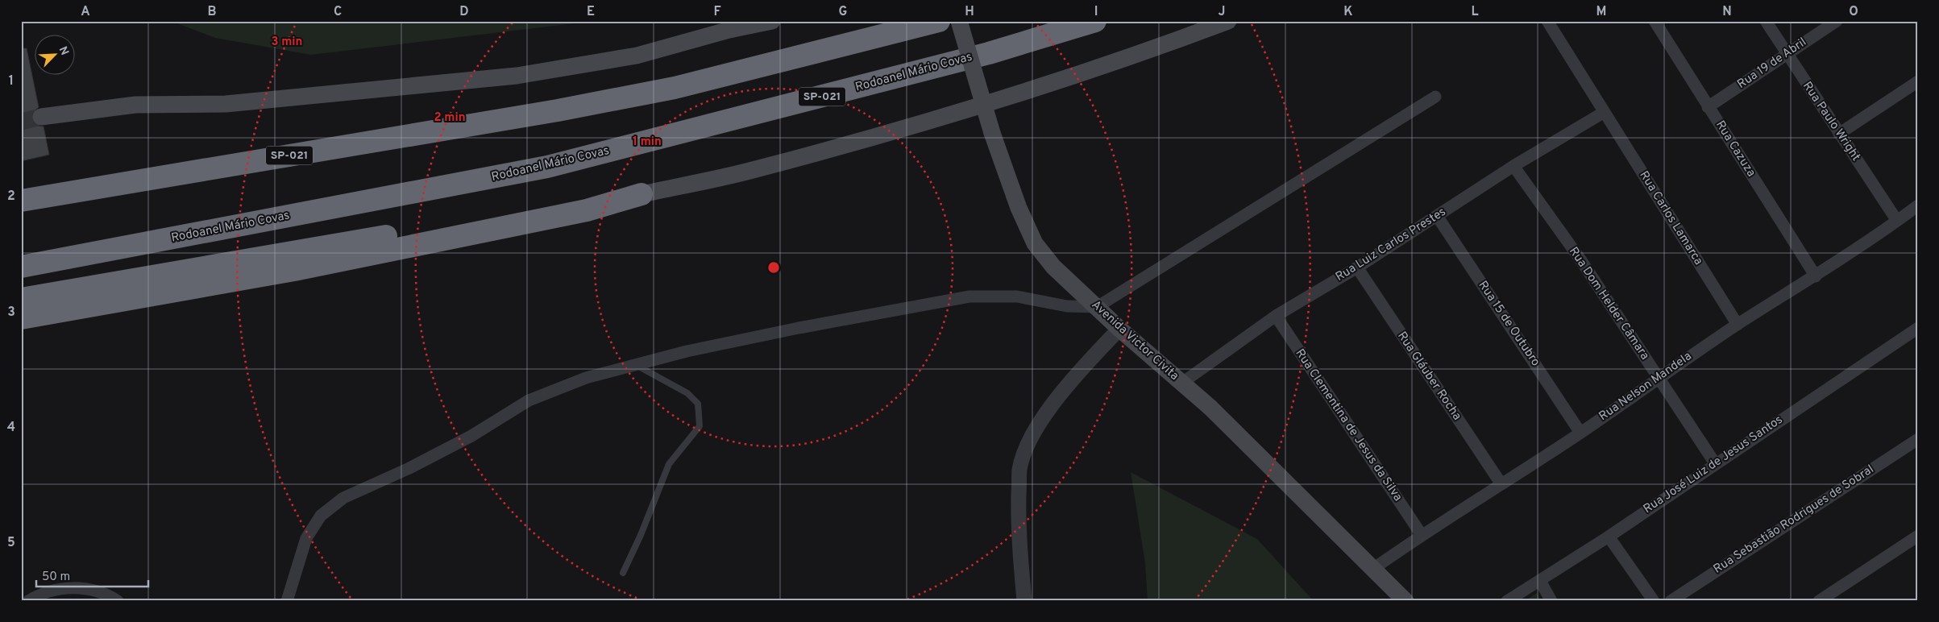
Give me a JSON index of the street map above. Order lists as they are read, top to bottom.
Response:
{
  "streets": {
    "highway": ["Rodoanel Mário Covas", "SP-021"],
    "main road": ["Avenida Victor Civita"],
    "street": [
      "Rua 19 de Abril",
      "Rua Paulo Wright",
      "Rua Cazuza",
      "Rua Carlos Lamarca",
      "Rua Luiz Carlos Prestes",
      "Rua Dom Helder Câmara",
      "Rua 15 de Outubro",
      "Rua Gláuber Rocha",
      "Rua Nelson Mandela",
      "Rua Clementina de Jesus da Silva",
      "Rua José Luiz de Jesus Santos",
      "Rua Sebastião Rodrigues de Sobral"
    ]
  },
  "crossings": [
    ["Rua 19 de Abril", "Rua Paulo Wright"],
    ["Rua 19 de Abril", "Rua Cazuza"],
    ["Rua Paulo Wright", "Rua Nelson Mandela"],
    ["Rua Cazuza", "Rua Nelson Mandela"],
    ["Rua Carlos Lamarca", "Rua Luiz Carlos Prestes"],
    ["Rua Carlos Lamarca", "Rua Nelson Mandela"],
    ["Rua Luiz Carlos Prestes", "Rua Dom Helder Câmara"],
    ["Rua Luiz Carlos Prestes", "Rua 15 de Outubro"],
    ["Rua Luiz Carlos Prestes", "Avenida Victor Civita"],
    ["Rua Luiz Carlos Prestes", "Rua Gláuber Rocha"],
    ["Rua Luiz Carlos Prestes", "Rua Clementina de Jesus da Silva"],
    ["Rua Dom Helder Câmara", "Rua Nelson Mandela"],
    ["Rua Dom Helder Câmara", "Rua José Luiz de Jesus Santos"],
    ["Rua 15 de Outubro", "Rua Nelson Mandela"],
    ["Avenida Victor Civita", "Rua Nelson Mandela"],
    ["Rua Gláuber Rocha", "Rua Nelson Mandela"],
    ["Rua Nelson Mandela", "Rua Clementina de Jesus da Silva"]
  ],
  "scale_bar": "50 m",
  "north": "top right",
  "grid": {
    "columns": [
      "A",
      "B",
      "C",
      "D",
      "E",
      "F",
      "G",
      "H",
      "I",
      "J",
      "K",
      "L",
      "M",
      "N",
      "O"
    ],
    "rows": [
      "1",
      "2",
      "3",
      "4",
      "5"
    ]
  },
  "rings": ["3 min", "2 min", "1 min"]
}
